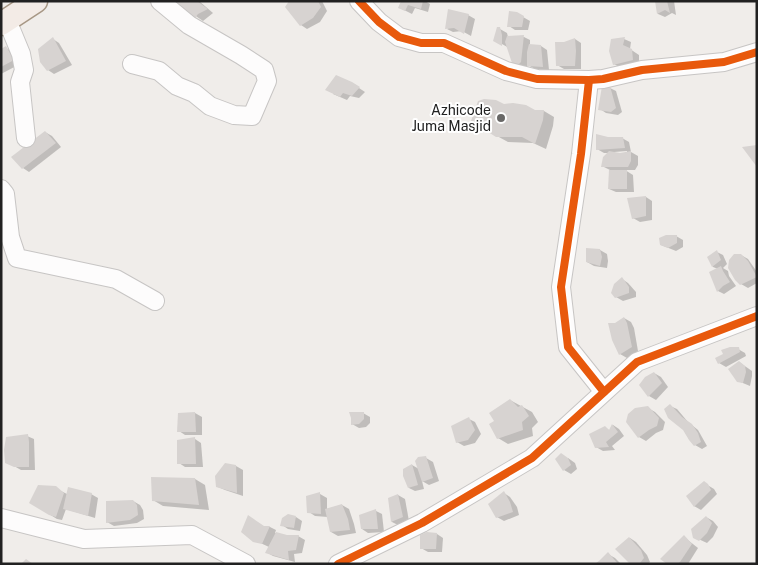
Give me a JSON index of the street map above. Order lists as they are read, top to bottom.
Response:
{
  "places": ["Azhicode Juma Masjid"]
}
